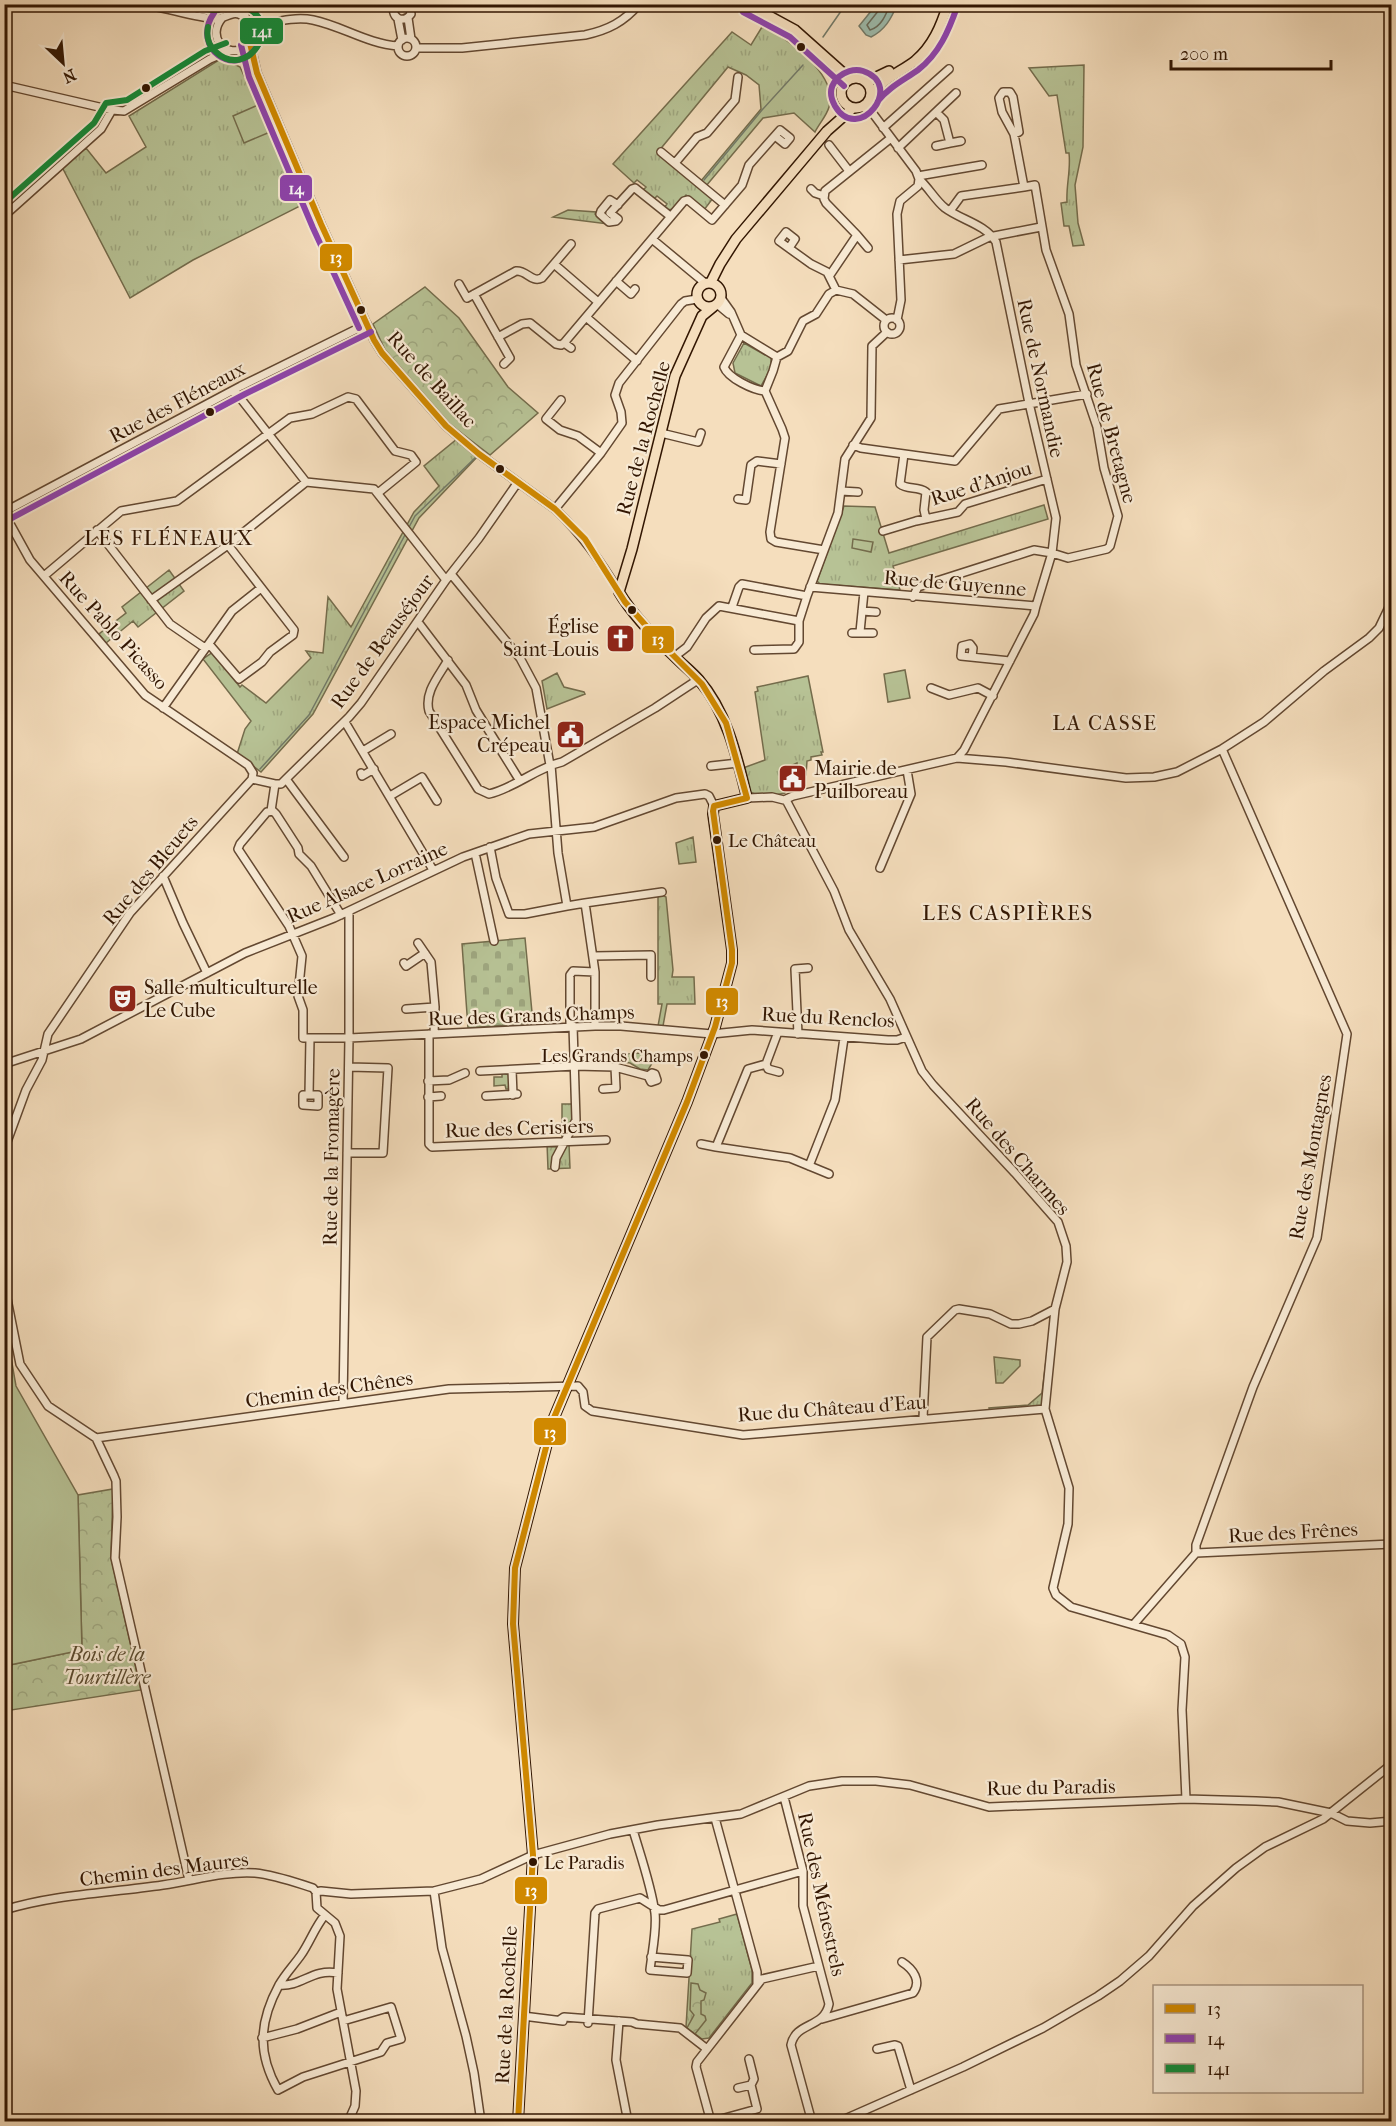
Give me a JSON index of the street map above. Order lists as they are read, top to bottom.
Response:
{
  "streets": {
    "main road": ["Rue de la Rochelle"],
    "street": [
      "Rue de Normandie",
      "Rue de Baillac",
      "Rue des Fléneaux",
      "Rue de Bretagne",
      "Rue d'Anjou",
      "Rue de Guyenne",
      "Rue Pablo Picasso",
      "Rue de Beauséjour",
      "Rue des Bleuets",
      "Rue Alsace Lorraine",
      "Rue des Grands Champs",
      "Rue du Renclos",
      "Rue des Cerisiers",
      "Rue des Charmes",
      "Rue de la Fromagère",
      "Rue des Montagnes",
      "Chemin des Chênes",
      "Rue du Château d'Eau",
      "Rue des Frênes",
      "Rue du Paradis",
      "Chemin des Maures",
      "Rue des Ménestrels"
    ]
  },
  "crossings": [
    ["Rue de Normandie", "Rue de Bretagne"],
    ["Rue de Normandie", "Rue d'Anjou"],
    ["Rue de Normandie", "Rue de Guyenne"],
    ["Rue de Baillac", "Rue des Fléneaux"],
    ["Rue de Baillac", "Rue de la Rochelle"],
    ["Rue de Baillac", "Rue de Beauséjour"],
    ["Rue des Fléneaux", "Rue Pablo Picasso"],
    ["Rue de Bretagne", "Rue de Guyenne"],
    ["Rue de la Rochelle", "Rue Alsace Lorraine"],
    ["Rue de la Rochelle", "Rue des Grands Champs"],
    ["Rue de la Rochelle", "Rue du Renclos"],
    ["Rue de la Rochelle", "Chemin des Chênes"],
    ["Rue de la Rochelle", "Rue du Château d'Eau"],
    ["Rue de la Rochelle", "Rue du Paradis"],
    ["Rue de la Rochelle", "Chemin des Maures"],
    ["Rue Pablo Picasso", "Rue des Bleuets"],
    ["Rue des Bleuets", "Rue Alsace Lorraine"],
    ["Rue Alsace Lorraine", "Rue de la Fromagère"],
    ["Rue des Grands Champs", "Rue du Renclos"],
    ["Rue des Grands Champs", "Rue de la Fromagère"],
    ["Rue du Renclos", "Rue des Charmes"],
    ["Rue des Charmes", "Rue du Château d'Eau"],
    ["Rue de la Fromagère", "Chemin des Chênes"],
    ["Rue des Montagnes", "Rue des Frênes"],
    ["Chemin des Chênes", "Rue du Château d'Eau"],
    ["Rue du Paradis", "Chemin des Maures"],
    ["Rue du Paradis", "Rue des Ménestrels"]
  ],
  "districts": ["LES FLÉNEAUX", "LA CASSE", "LES CASPIÈRES"],
  "parks": ["Bois de la Tourtillère"],
  "places": {
    "church": ["Église Saint-Louis"],
    "public building": ["Espace Michel Crépeau", "Mairie de Puilboreau"],
    "other": ["Le Château", "Les Grands Champs", "Le Paradis"],
    "theatre": ["Salle multiculturelle Le Cube"]
  },
  "lines": ["transit line 141", "transit line 14", "transit line 13"],
  "legend": ["13", "14", "141"],
  "scale_bar": "200 m",
  "north": "bottom right"
}
